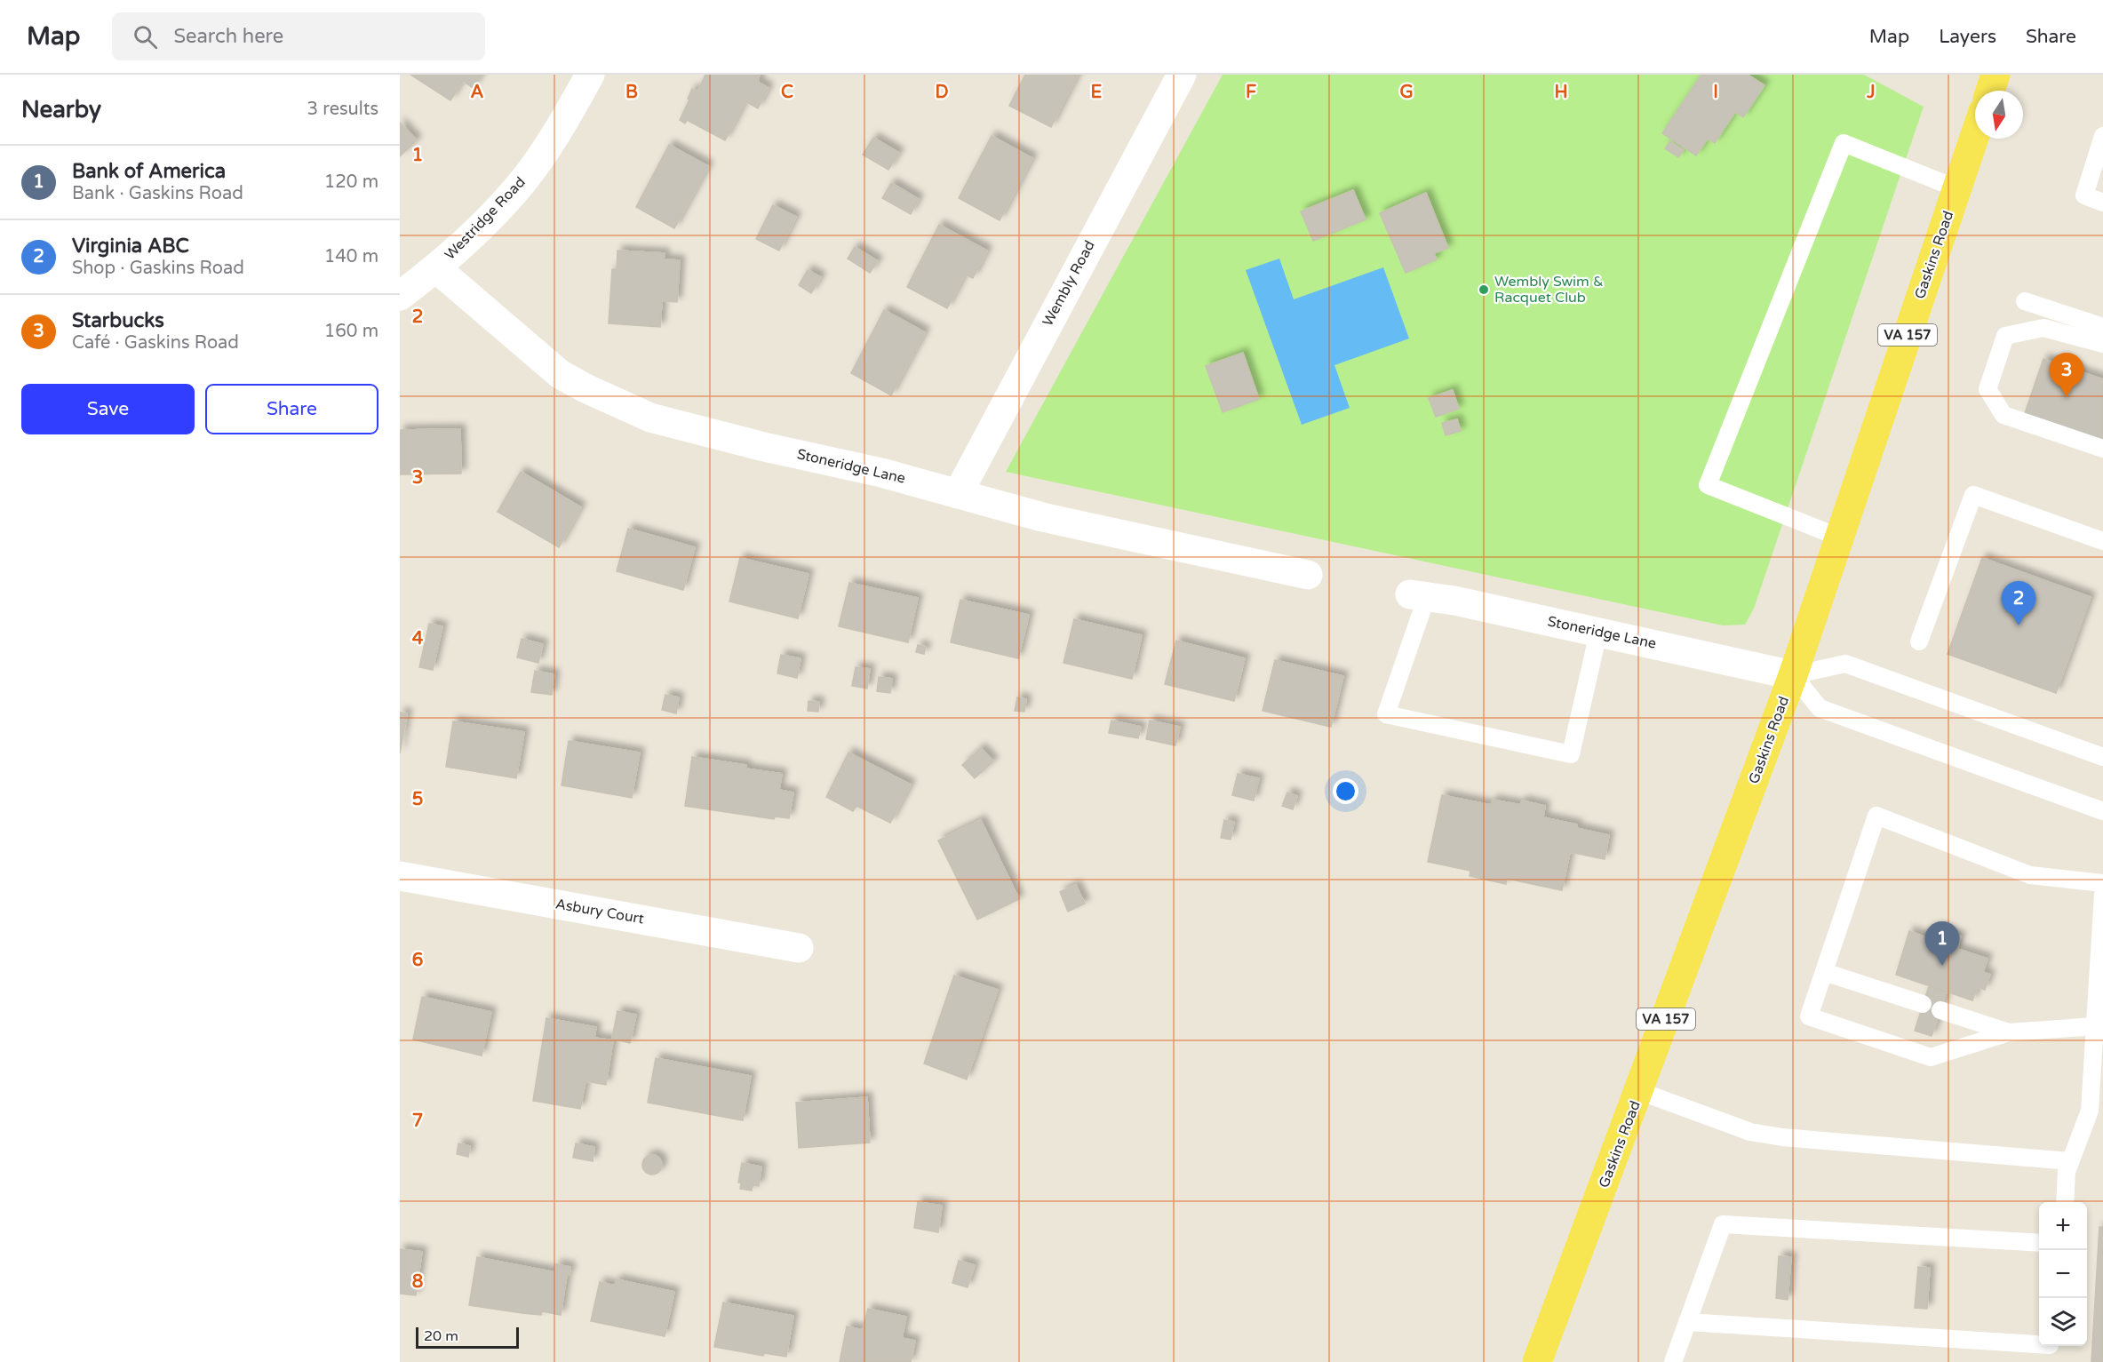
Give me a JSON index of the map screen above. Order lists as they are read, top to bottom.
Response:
{
  "streets": {
    "main road": ["Gaskins Road", "VA 157"],
    "street": [
      "Westridge Road",
      "Wembly Road",
      "Stoneridge Lane",
      "Asbury Court"
    ]
  },
  "crossings": [
    ["Westridge Road", "Stoneridge Lane"],
    ["Gaskins Road", "Stoneridge Lane"],
    ["Wembly Road", "Stoneridge Lane"]
  ],
  "places": ["Wembly Swim & Racquet Club"],
  "scale_bar": "20 m",
  "north": "bottom",
  "page": {
    "header": "Map",
    "search": "Search here",
    "nav": ["Map", "Layers", "Share"],
    "heading": ["Nearby", "3 results"],
    "list": [
      {
        "mark": "1",
        "name": "Bank of America",
        "note": "Bank · Gaskins Road",
        "value": "120 m"
      },
      {
        "mark": "2",
        "name": "Virginia ABC",
        "note": "Shop · Gaskins Road",
        "value": "140 m"
      },
      {
        "mark": "3",
        "name": "Starbucks",
        "note": "Café · Gaskins Road",
        "value": "160 m"
      }
    ],
    "pins": ["3", "2", "1"],
    "buttons": ["Save", "Share"],
    "map_buttons": ["+", "−"],
    "scale": "20 m"
  },
  "grid": {
    "columns": [
      "A",
      "B",
      "C",
      "D",
      "E",
      "F",
      "G",
      "H",
      "I",
      "J"
    ],
    "rows": [
      "1",
      "2",
      "3",
      "4",
      "5",
      "6",
      "7",
      "8"
    ]
  }
}
